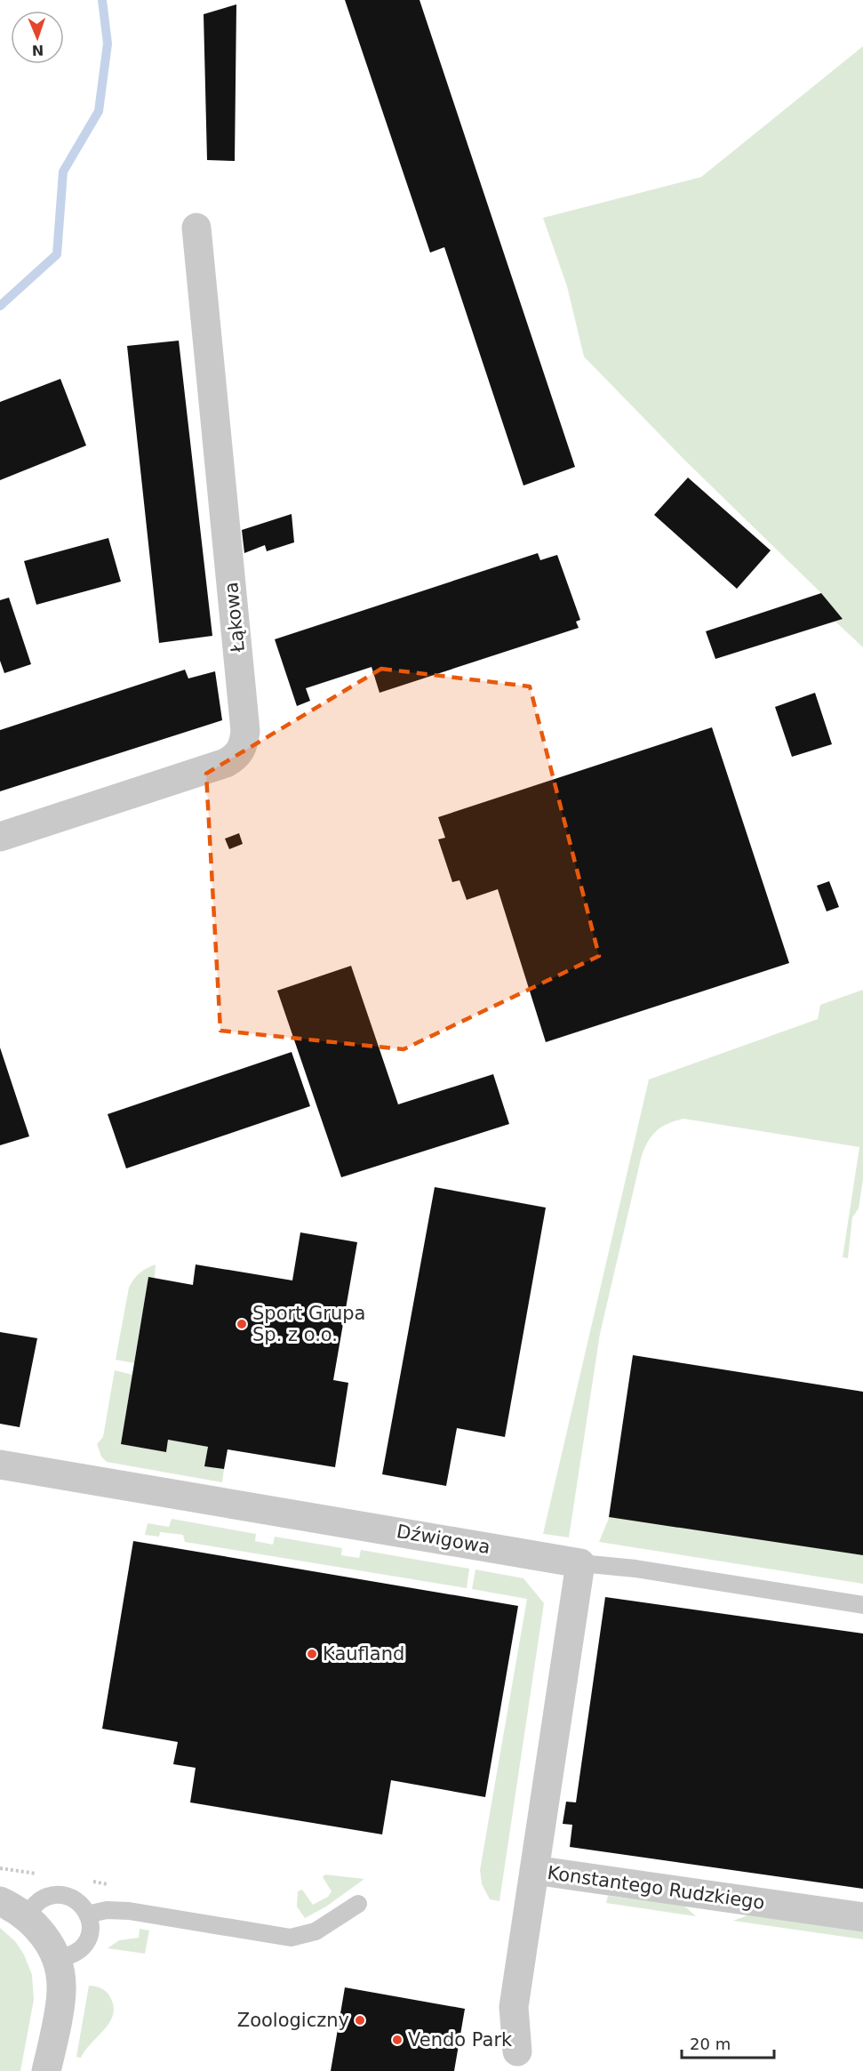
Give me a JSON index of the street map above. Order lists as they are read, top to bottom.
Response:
{
  "streets": {
    "street": ["Łąkowa", "Dźwigowa", "Konstantego Rudzkiego"]
  },
  "places": [
    "Sport Grupa Sp. z o.o.",
    "Kaufland",
    "Zoologiczny",
    "Vendo Park"
  ],
  "scale_bar": "20 m",
  "north": "bottom"
}
